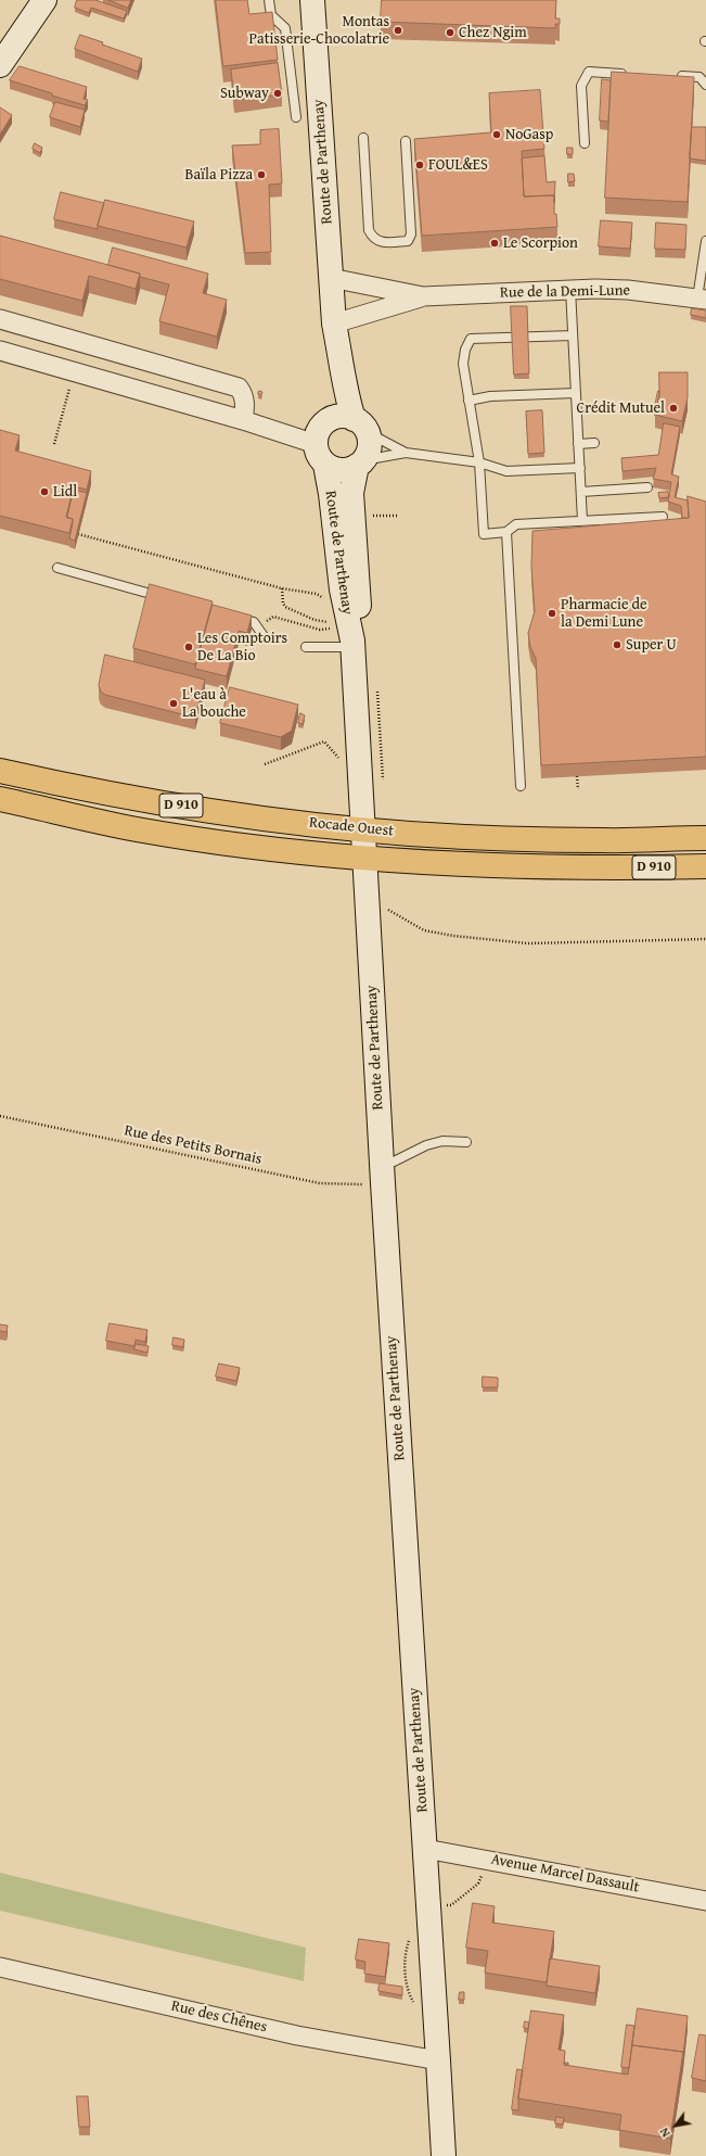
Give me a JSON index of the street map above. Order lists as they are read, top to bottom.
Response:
{
  "streets": {
    "main road": ["Route de Parthenay", "D 910", "Rocade Ouest"],
    "street": ["Rue de la Demi-Lune", "Avenue Marcel Dassault", "Rue des Chênes"],
    "path": ["Rue des Petits Bornais"]
  },
  "crossings": [
    ["Route de Parthenay", "Rue de la Demi-Lune"],
    ["Route de Parthenay", "D 910"],
    ["Route de Parthenay", "Rocade Ouest"],
    ["Route de Parthenay", "Rue des Petits Bornais"],
    ["Route de Parthenay", "Avenue Marcel Dassault"],
    ["Route de Parthenay", "Rue des Chênes"],
    ["D 910", "Rocade Ouest"]
  ],
  "places": [
    "Montas Patisserie-Chocolatrie",
    "Chez Ngim",
    "Subway",
    "NoGasp",
    "FOUL&ES",
    "Baïla Pizza",
    "Le Scorpion",
    "Crédit Mutuel",
    "Lidl",
    "Pharmacie de la Demi Lune",
    "Super U",
    "Les Comptoirs De La Bio",
    "L'eau à La bouche"
  ],
  "north": "bottom left"
}
